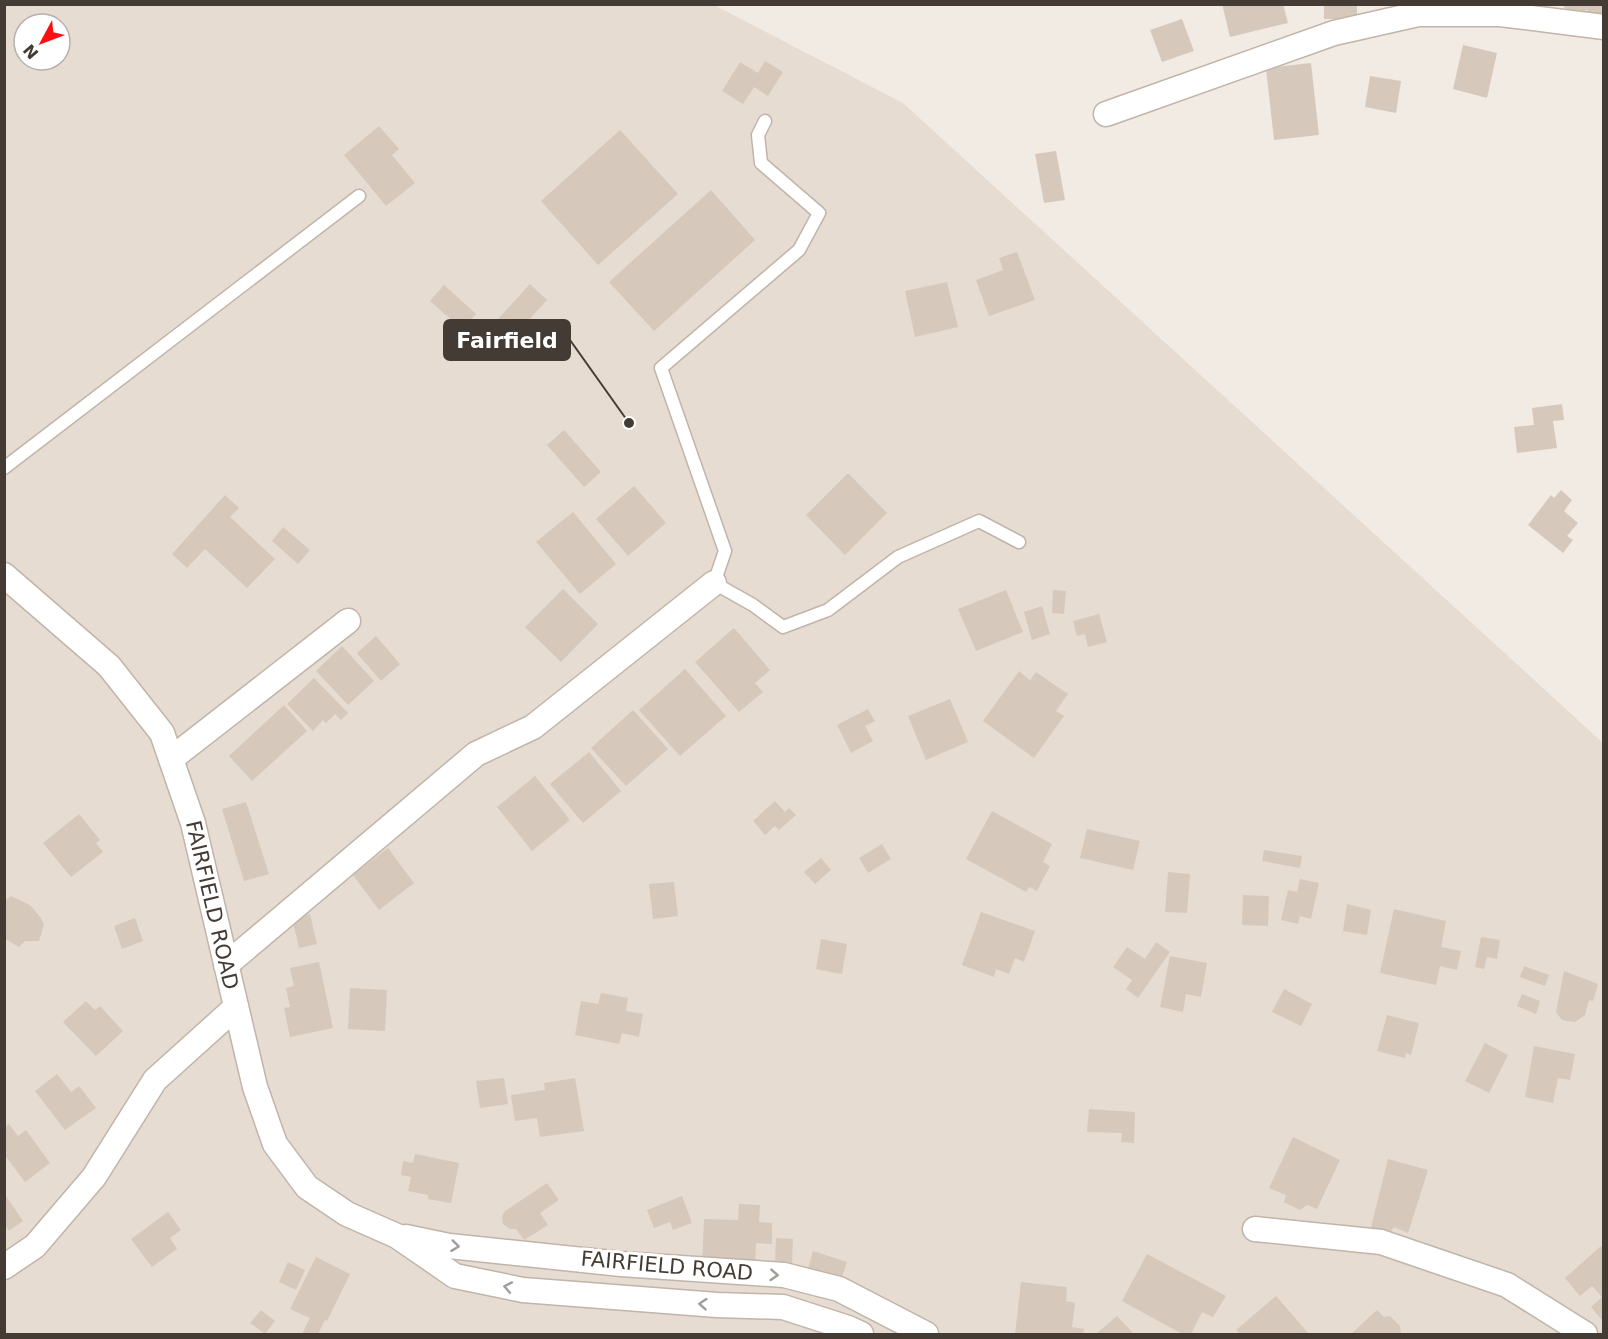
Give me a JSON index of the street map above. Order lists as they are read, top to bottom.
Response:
{
  "streets": {
    "street": ["FAIRFIELD ROAD"]
  },
  "places": ["Fairfield"],
  "north": "bottom left"
}
